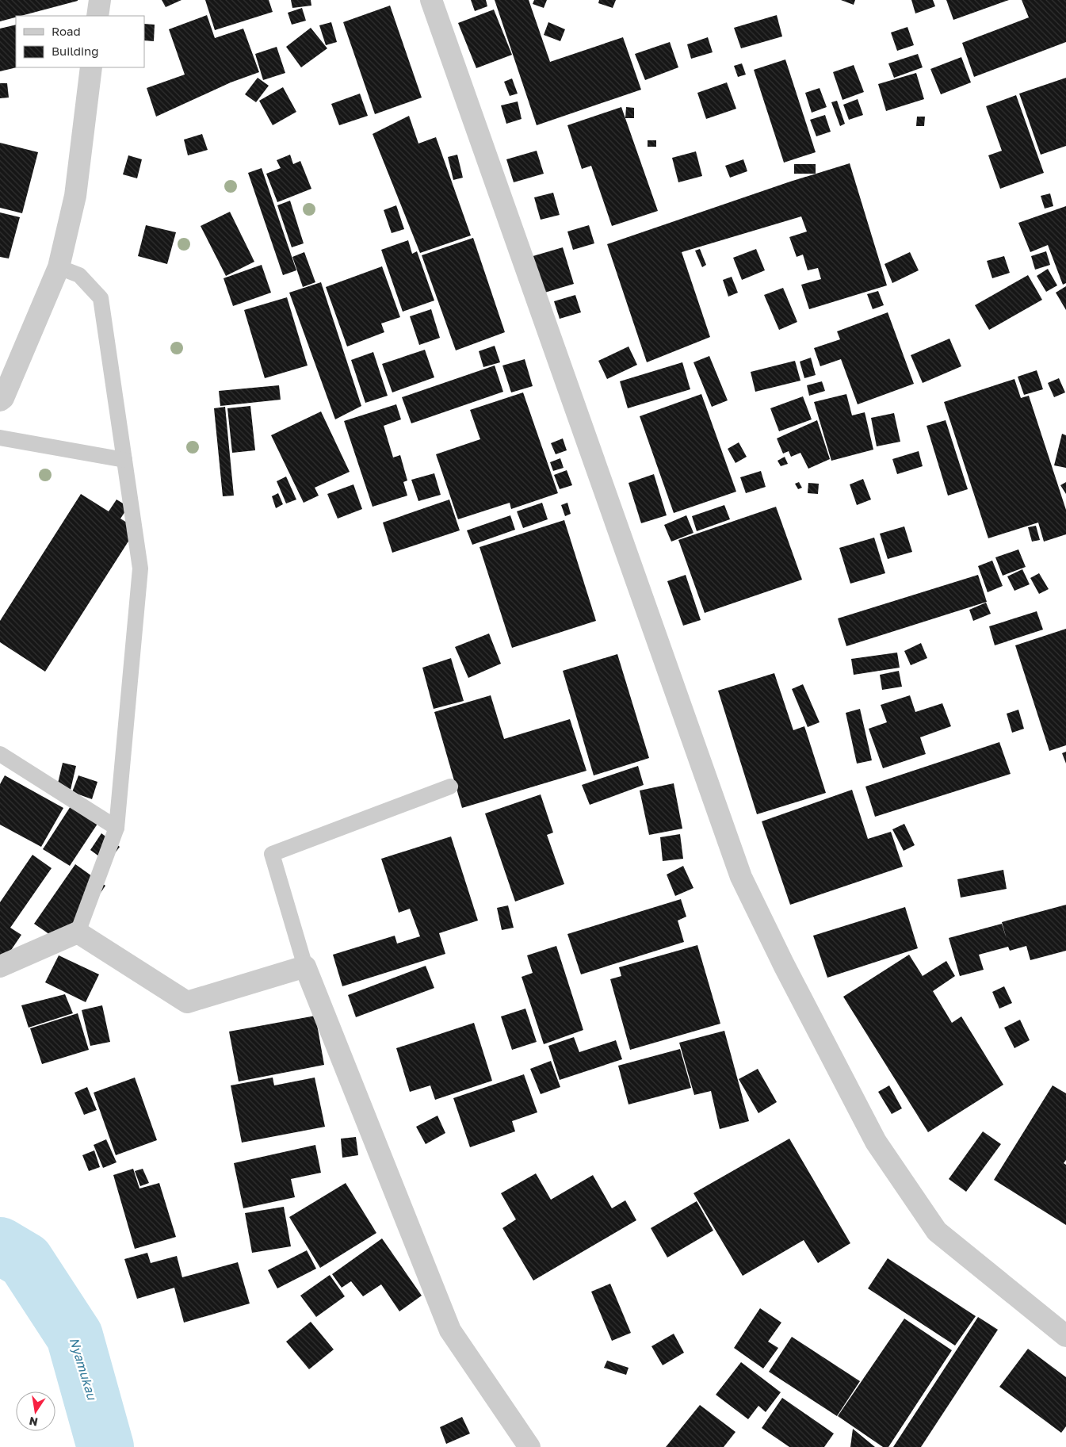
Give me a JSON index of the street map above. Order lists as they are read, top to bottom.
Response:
{
  "water": ["Nyamukau"],
  "legend": ["Road", "Building"],
  "north": "bottom"
}
